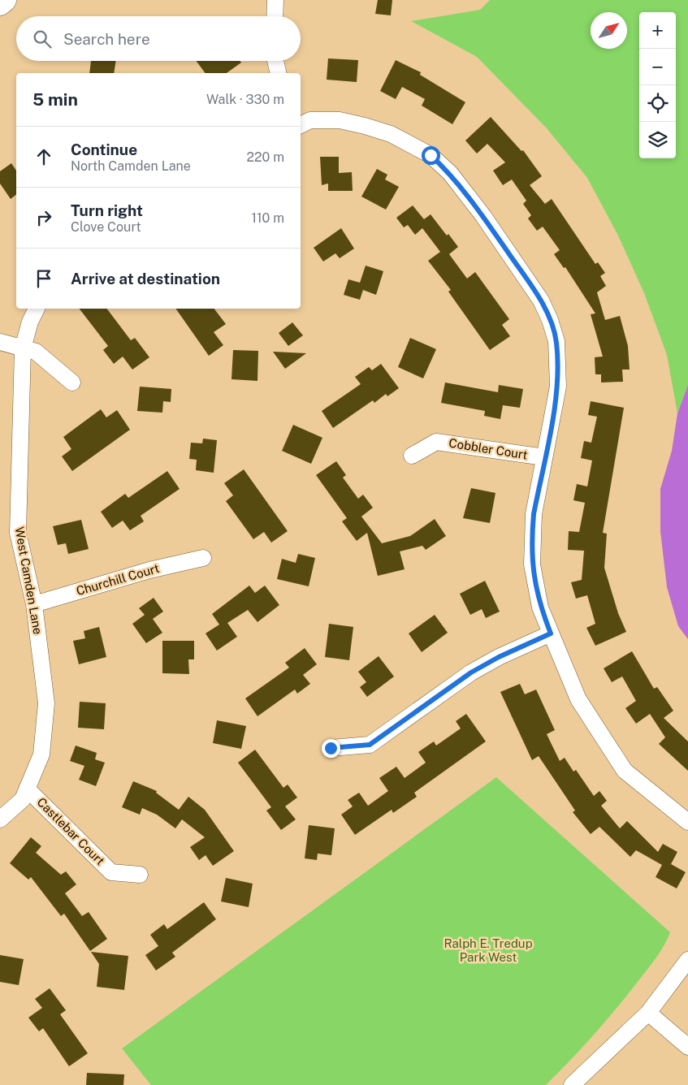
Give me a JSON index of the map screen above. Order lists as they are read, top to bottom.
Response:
{
  "streets": {
    "street": [
      "Cobbler Court",
      "Churchill Court",
      "West Camden Lane",
      "Castlebar Court"
    ]
  },
  "crossings": [
    ["Churchill Court", "West Camden Lane"],
    ["West Camden Lane", "Castlebar Court"]
  ],
  "parks": ["Ralph E. Tredup Park West"],
  "north": "top right",
  "page": {
    "map_buttons": ["+", "−"],
    "search": "Search here",
    "heading": ["5 min", "Walk · 330 m"],
    "list": [
      ["Continue", "North Camden Lane", "220 m"],
      ["Turn right", "Clove Court", "110 m"],
      "Arrive at destination"
    ]
  }
}
